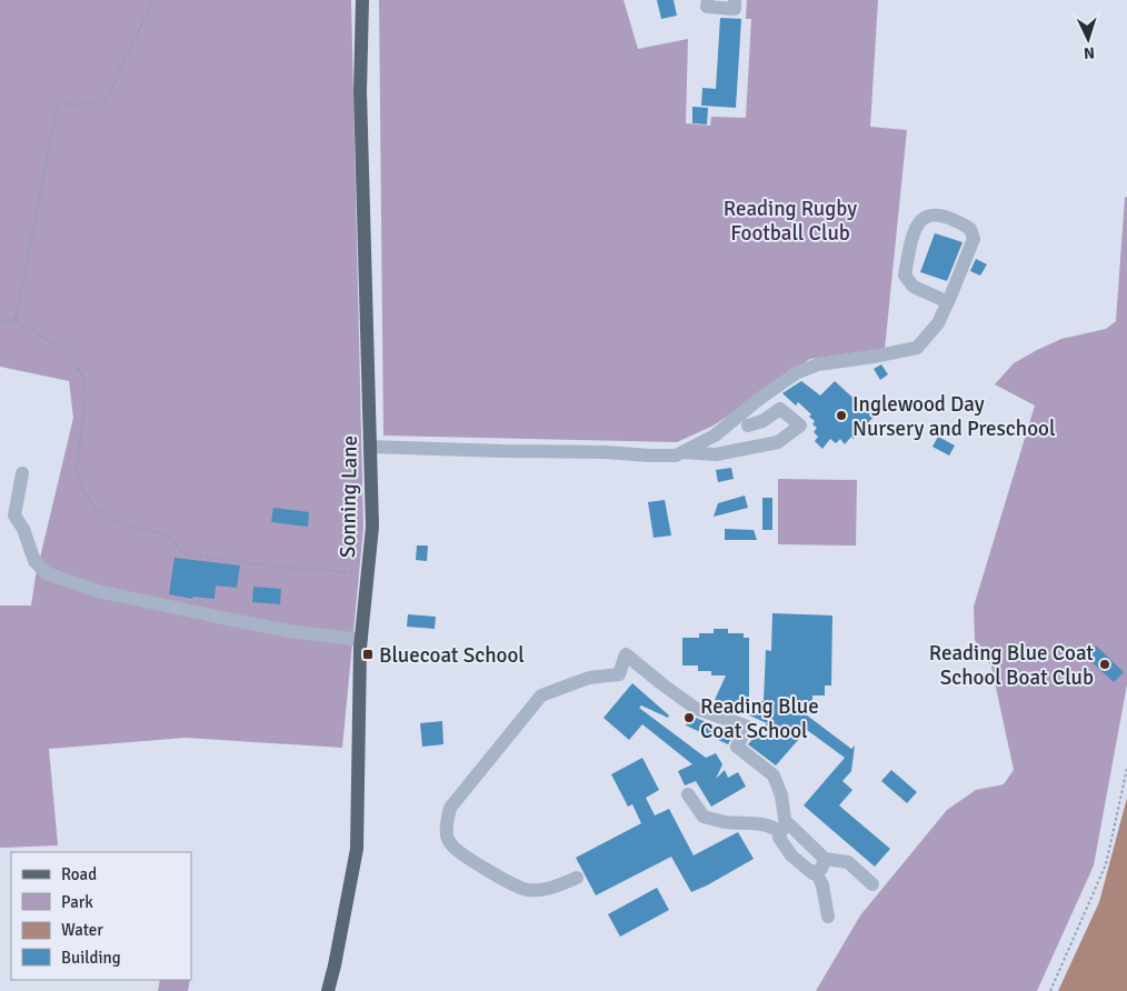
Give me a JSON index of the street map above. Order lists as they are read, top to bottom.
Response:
{
  "streets": {
    "main road": ["Sonning Lane"]
  },
  "parks": ["Reading Rugby Football Club"],
  "places": {
    "other": ["Inglewood Day Nursery and Preschool", "Reading Blue Coat School Boat Club", "Reading Blue Coat School"],
    "transit": ["Bluecoat School"]
  },
  "legend": [
    "Road",
    "Park",
    "Water",
    "Building"
  ],
  "north": "bottom"
}
